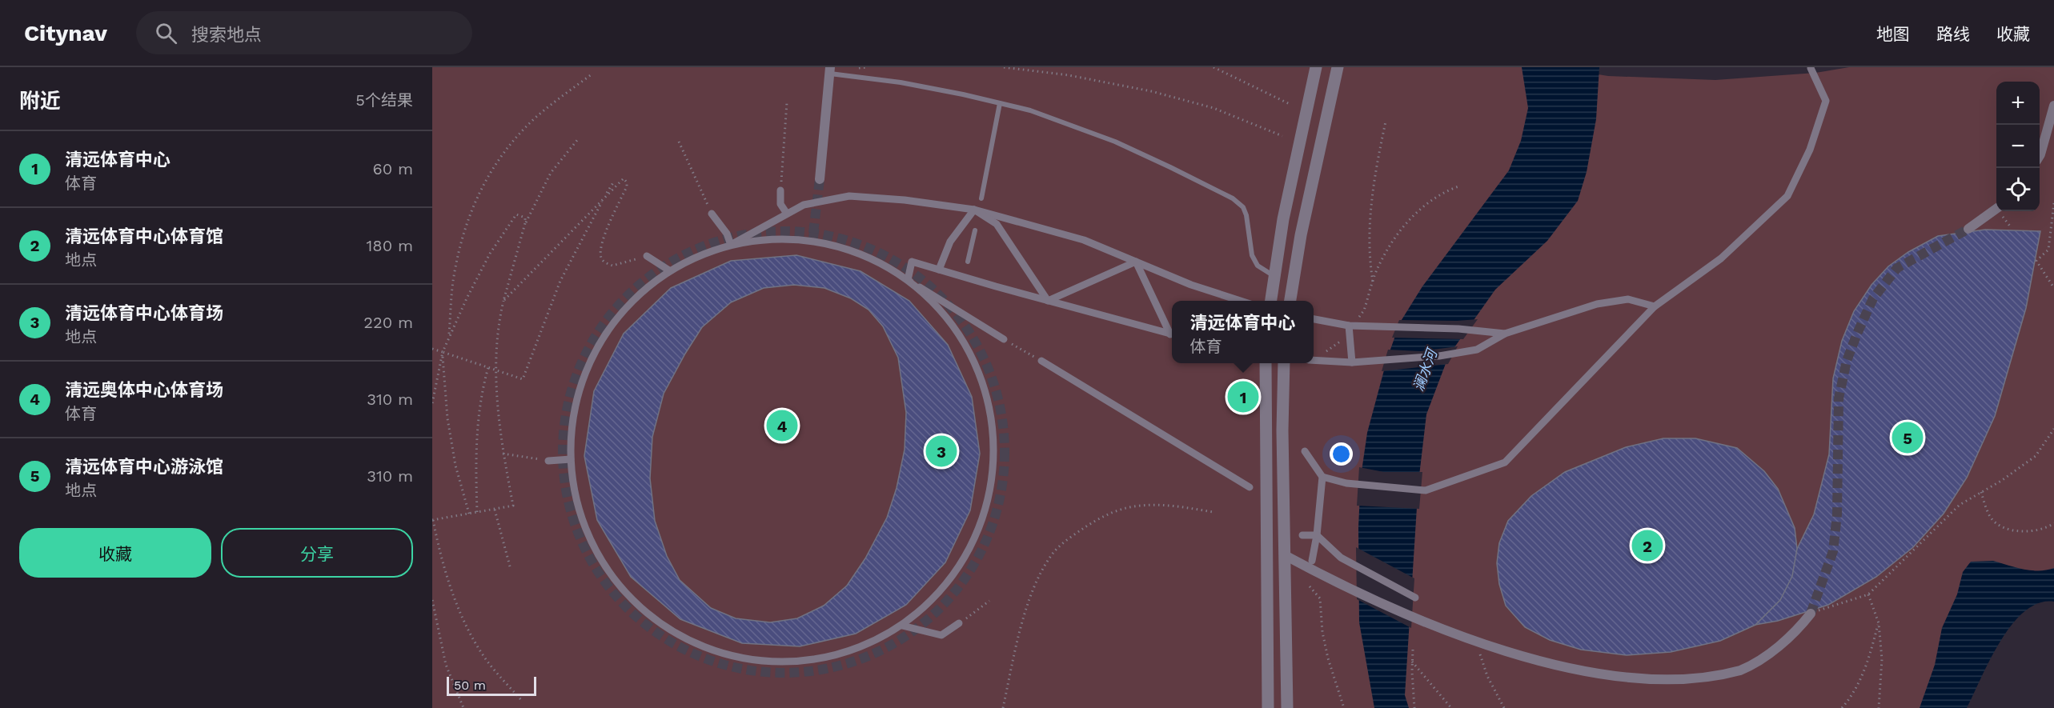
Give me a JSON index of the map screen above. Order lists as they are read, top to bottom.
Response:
{
  "water": ["澜水河"],
  "scale_bar": "50 m",
  "page": {
    "header": "Citynav",
    "search": "搜索地点",
    "nav": ["地图", "路线", "收藏"],
    "heading": ["附近", "5个结果"],
    "map_buttons": ["+", "−"],
    "list": [
      {
        "mark": "1",
        "name": "清远体育中心",
        "note": "体育",
        "value": "60 m"
      },
      {
        "mark": "2",
        "name": "清远体育中心体育馆",
        "note": "地点",
        "value": "180 m"
      },
      {
        "mark": "3",
        "name": "清远体育中心体育场",
        "note": "地点",
        "value": "220 m"
      },
      {
        "mark": "4",
        "name": "清远奥体中心体育场",
        "note": "体育",
        "value": "310 m"
      },
      {
        "mark": "5",
        "name": "清远体育中心游泳馆",
        "note": "地点",
        "value": "310 m"
      }
    ],
    "popup": ["清远体育中心", "体育"],
    "pins": [
      "1",
      "4",
      "5",
      "3",
      "2"
    ],
    "buttons": ["收藏", "分享"],
    "scale": "50 m"
  }
}
